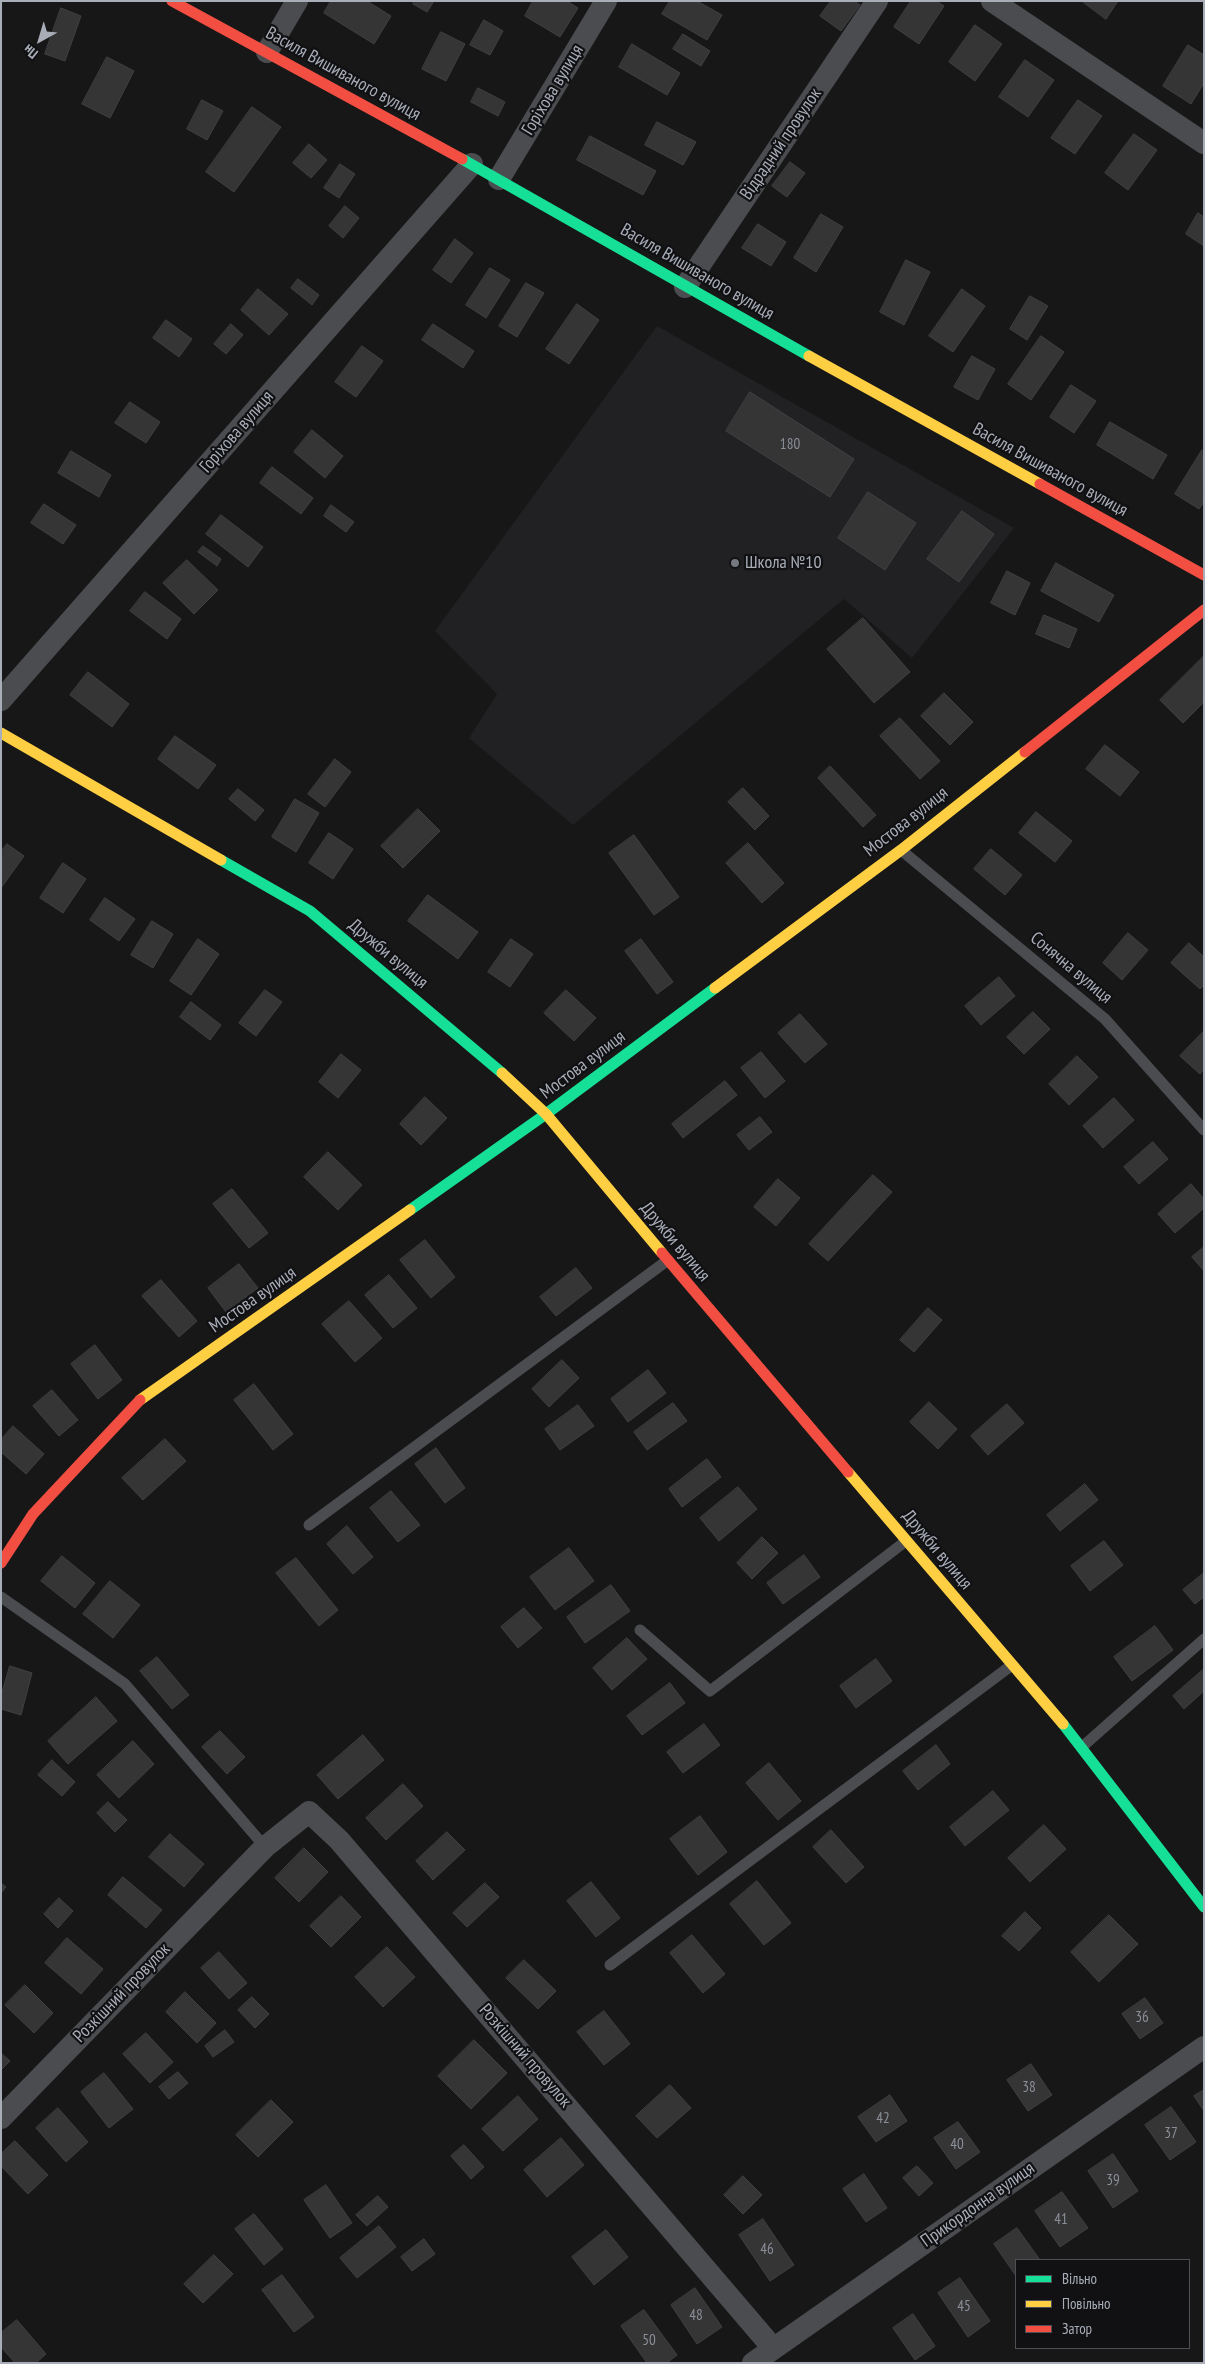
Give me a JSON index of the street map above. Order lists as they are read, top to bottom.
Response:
{
  "streets": {
    "street": [
      "Василя Вишиваного вулиця",
      "Горіхова вулиця",
      "Відрадний провулок",
      "Мостова вулиця",
      "Дружби вулиця",
      "Розкішний провулок",
      "Прикордонна вулиця"
    ],
    "lane": ["Сонячна вулиця"]
  },
  "crossings": [
    ["Василя Вишиваного вулиця", "Горіхова вулиця"],
    ["Василя Вишиваного вулиця", "Відрадний провулок"],
    ["Мостова вулиця", "Дружби вулиця"],
    ["Мостова вулиця", "Сонячна вулиця"],
    ["Розкішний провулок", "Прикордонна вулиця"]
  ],
  "places": ["Школа №10"],
  "house_numbers": [
    "180",
    "36",
    "38",
    "42",
    "37",
    "40",
    "39",
    "41",
    "46",
    "45",
    "48",
    "50"
  ],
  "legend": ["Вільно", "Повільно", "Затор"],
  "north": "bottom left"
}
